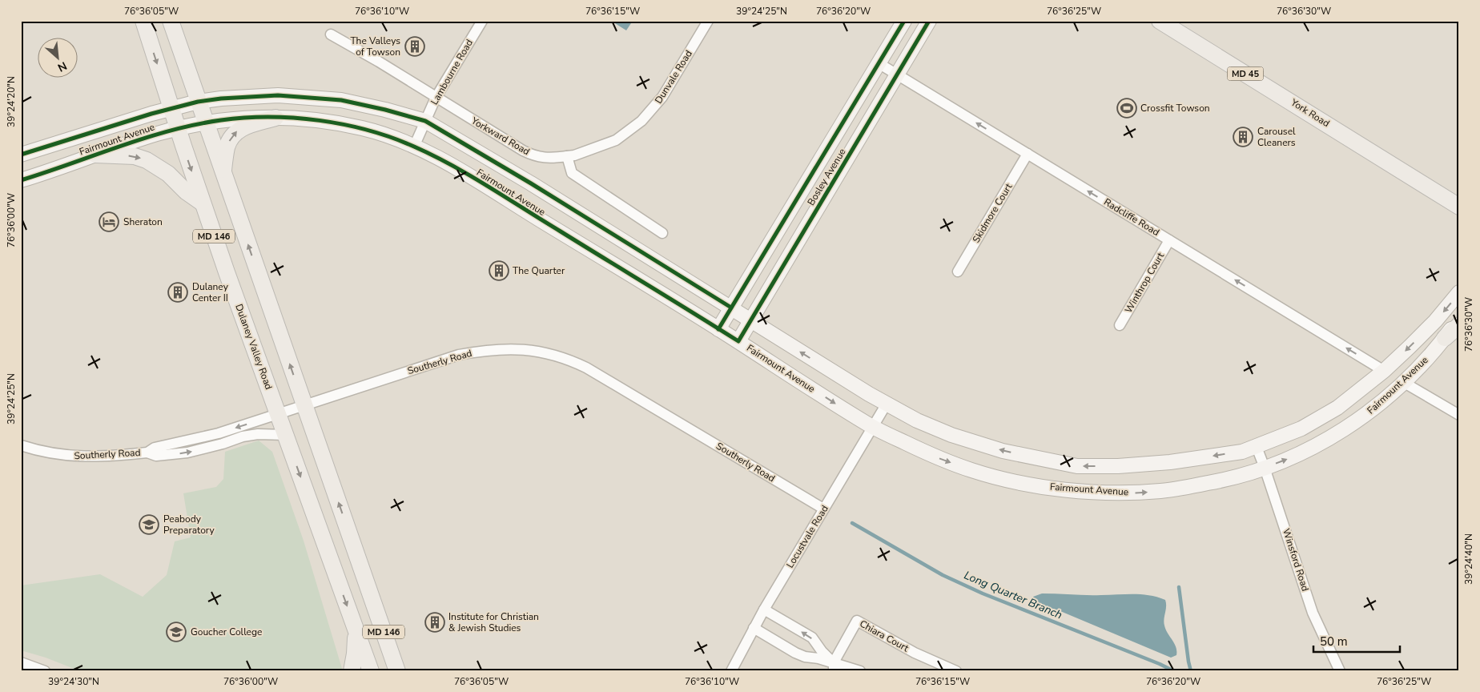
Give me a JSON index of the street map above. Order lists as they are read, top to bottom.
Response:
{
  "streets": {
    "main road": [
      "MD 45",
      "York Road",
      "Fairmount Avenue",
      "Bosley Avenue",
      "MD 146",
      "Dulaney Valley Road"
    ],
    "street": [
      "Lambourne Road",
      "Dunvale Road",
      "Yorkward Road",
      "Skidmore Court",
      "Radcliffe Road",
      "Winthrop Court",
      "Southerly Road",
      "Locustvale Road",
      "Winsford Road",
      "Chiara Court"
    ]
  },
  "crossings": [
    ["Lambourne Road", "Yorkward Road"],
    ["Lambourne Road", "Fairmount Avenue"],
    ["Dunvale Road", "Yorkward Road"],
    ["Fairmount Avenue", "Bosley Avenue"],
    ["Fairmount Avenue", "Radcliffe Road"],
    ["Fairmount Avenue", "MD 146"],
    ["Fairmount Avenue", "Dulaney Valley Road"],
    ["Fairmount Avenue", "Locustvale Road"],
    ["Fairmount Avenue", "Winsford Road"],
    ["Bosley Avenue", "Radcliffe Road"],
    ["Skidmore Court", "Radcliffe Road"],
    ["Radcliffe Road", "Winthrop Court"],
    ["MD 146", "Southerly Road"],
    ["Dulaney Valley Road", "Southerly Road"],
    ["Southerly Road", "Locustvale Road"]
  ],
  "one_way": ["Radcliffe Road"],
  "water": ["Long Quarter Branch"],
  "places": {
    "building": [
      "The Valleys of Towson",
      "Carousel Cleaners",
      "The Quarter",
      "Dulaney Center II",
      "Institute for Christian & Jewish Studies"
    ],
    "sports": ["Crossfit Towson"],
    "hotel": ["Sheraton"],
    "school or university": ["Peabody Preparatory", "Goucher College"]
  },
  "scale_bar": "50 m",
  "north": "bottom right",
  "coordinates": [
    "76°36'05\"W",
    "76°36'10\"W",
    "76°36'15\"W",
    "39°24'25\"N",
    "76°36'20\"W",
    "76°36'25\"W",
    "76°36'30\"W",
    "39°24'20\"N",
    "76°36'00\"W",
    "39°24'40\"N",
    "39°24'30\"N"
  ]
}
